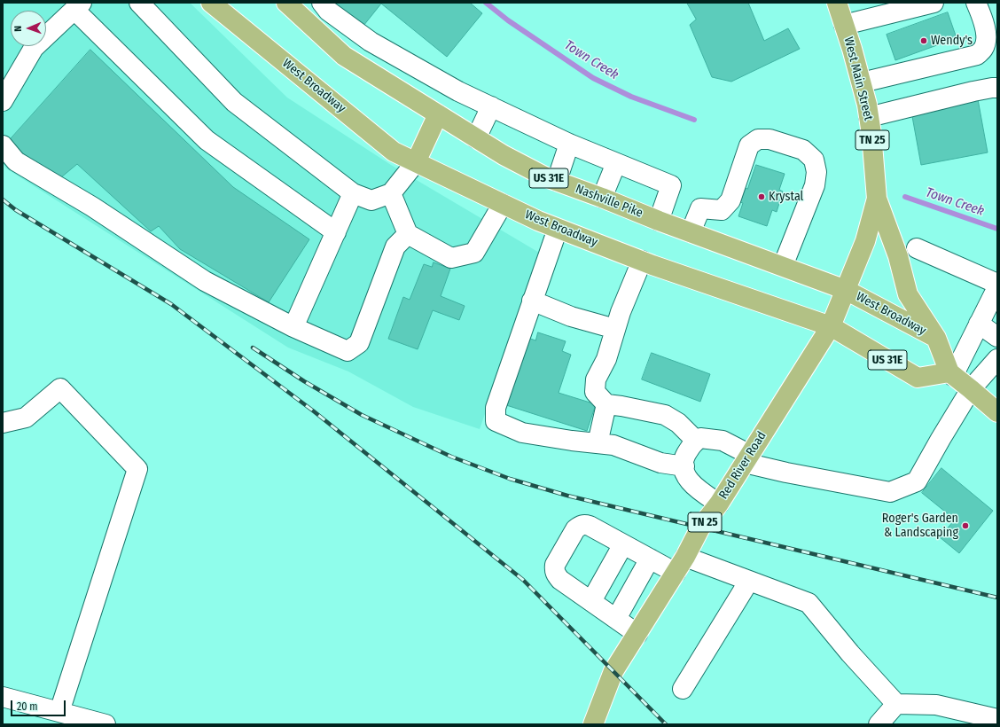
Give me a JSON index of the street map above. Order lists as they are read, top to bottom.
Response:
{
  "streets": {
    "main road": [
      "West Main Street",
      "West Broadway",
      "TN 25",
      "US 31E",
      "Nashville Pike",
      "Red River Road"
    ]
  },
  "crossings": [
    ["West Main Street", "Red River Road"],
    ["West Broadway", "Nashville Pike"],
    ["West Broadway", "Red River Road"],
    ["Nashville Pike", "Red River Road"]
  ],
  "water": ["Town Creek"],
  "places": ["Wendy's", "Krystal", "Roger's Garden & Landscaping"],
  "scale_bar": "20 m",
  "north": "left"
}
